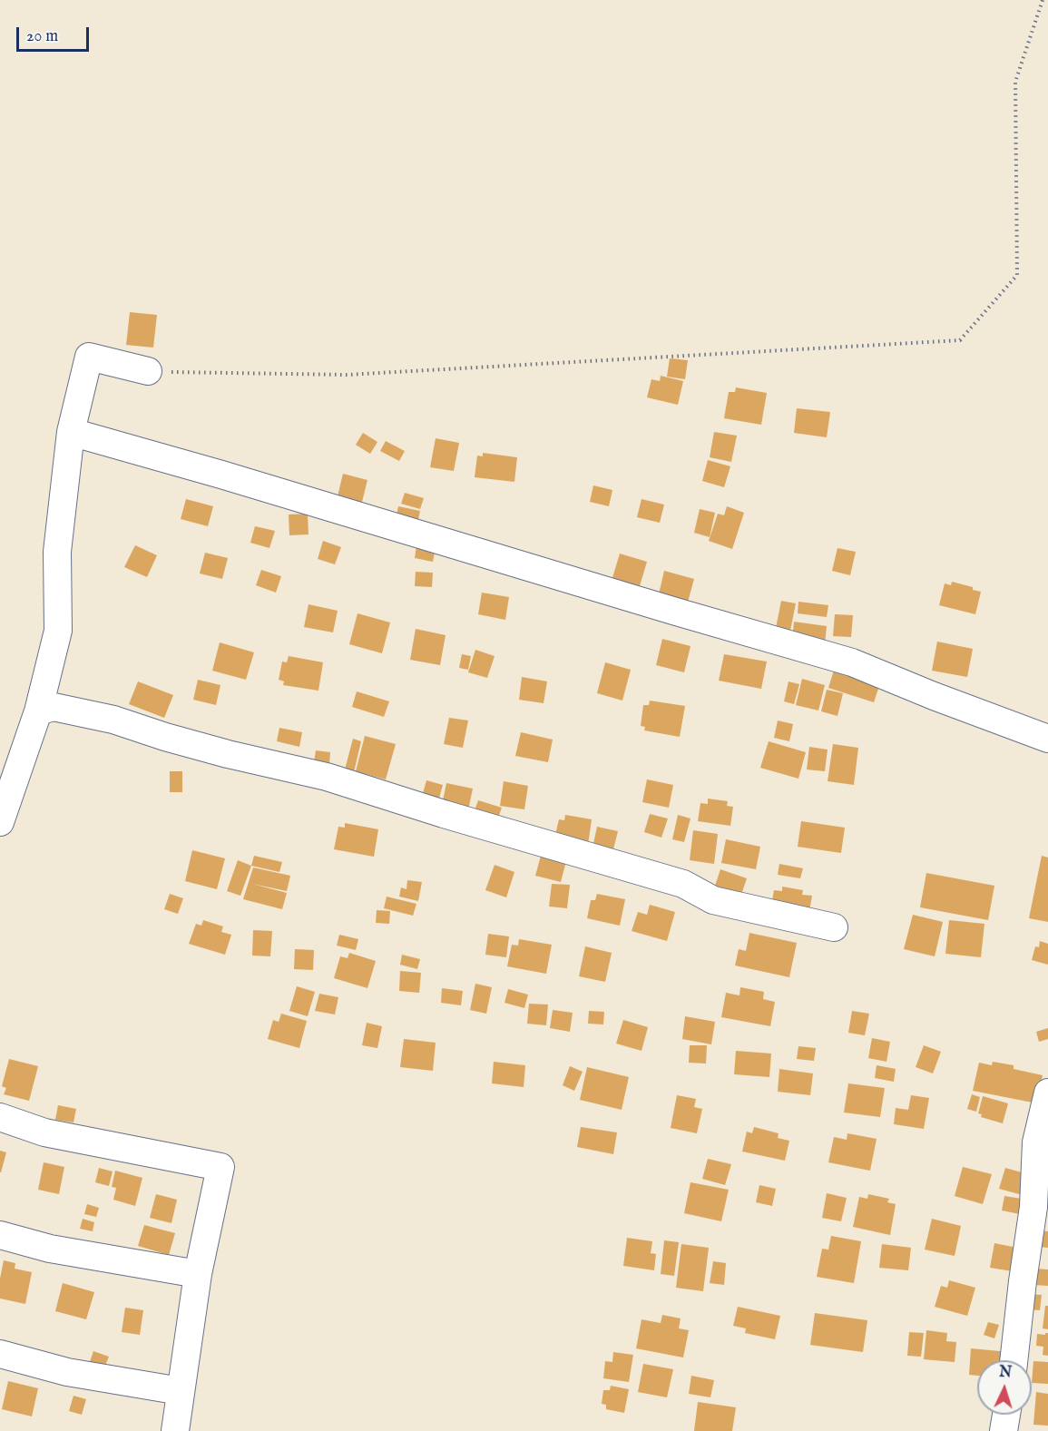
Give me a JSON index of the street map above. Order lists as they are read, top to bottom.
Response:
{
  "scale_bar": "20 m",
  "north": "top"
}
